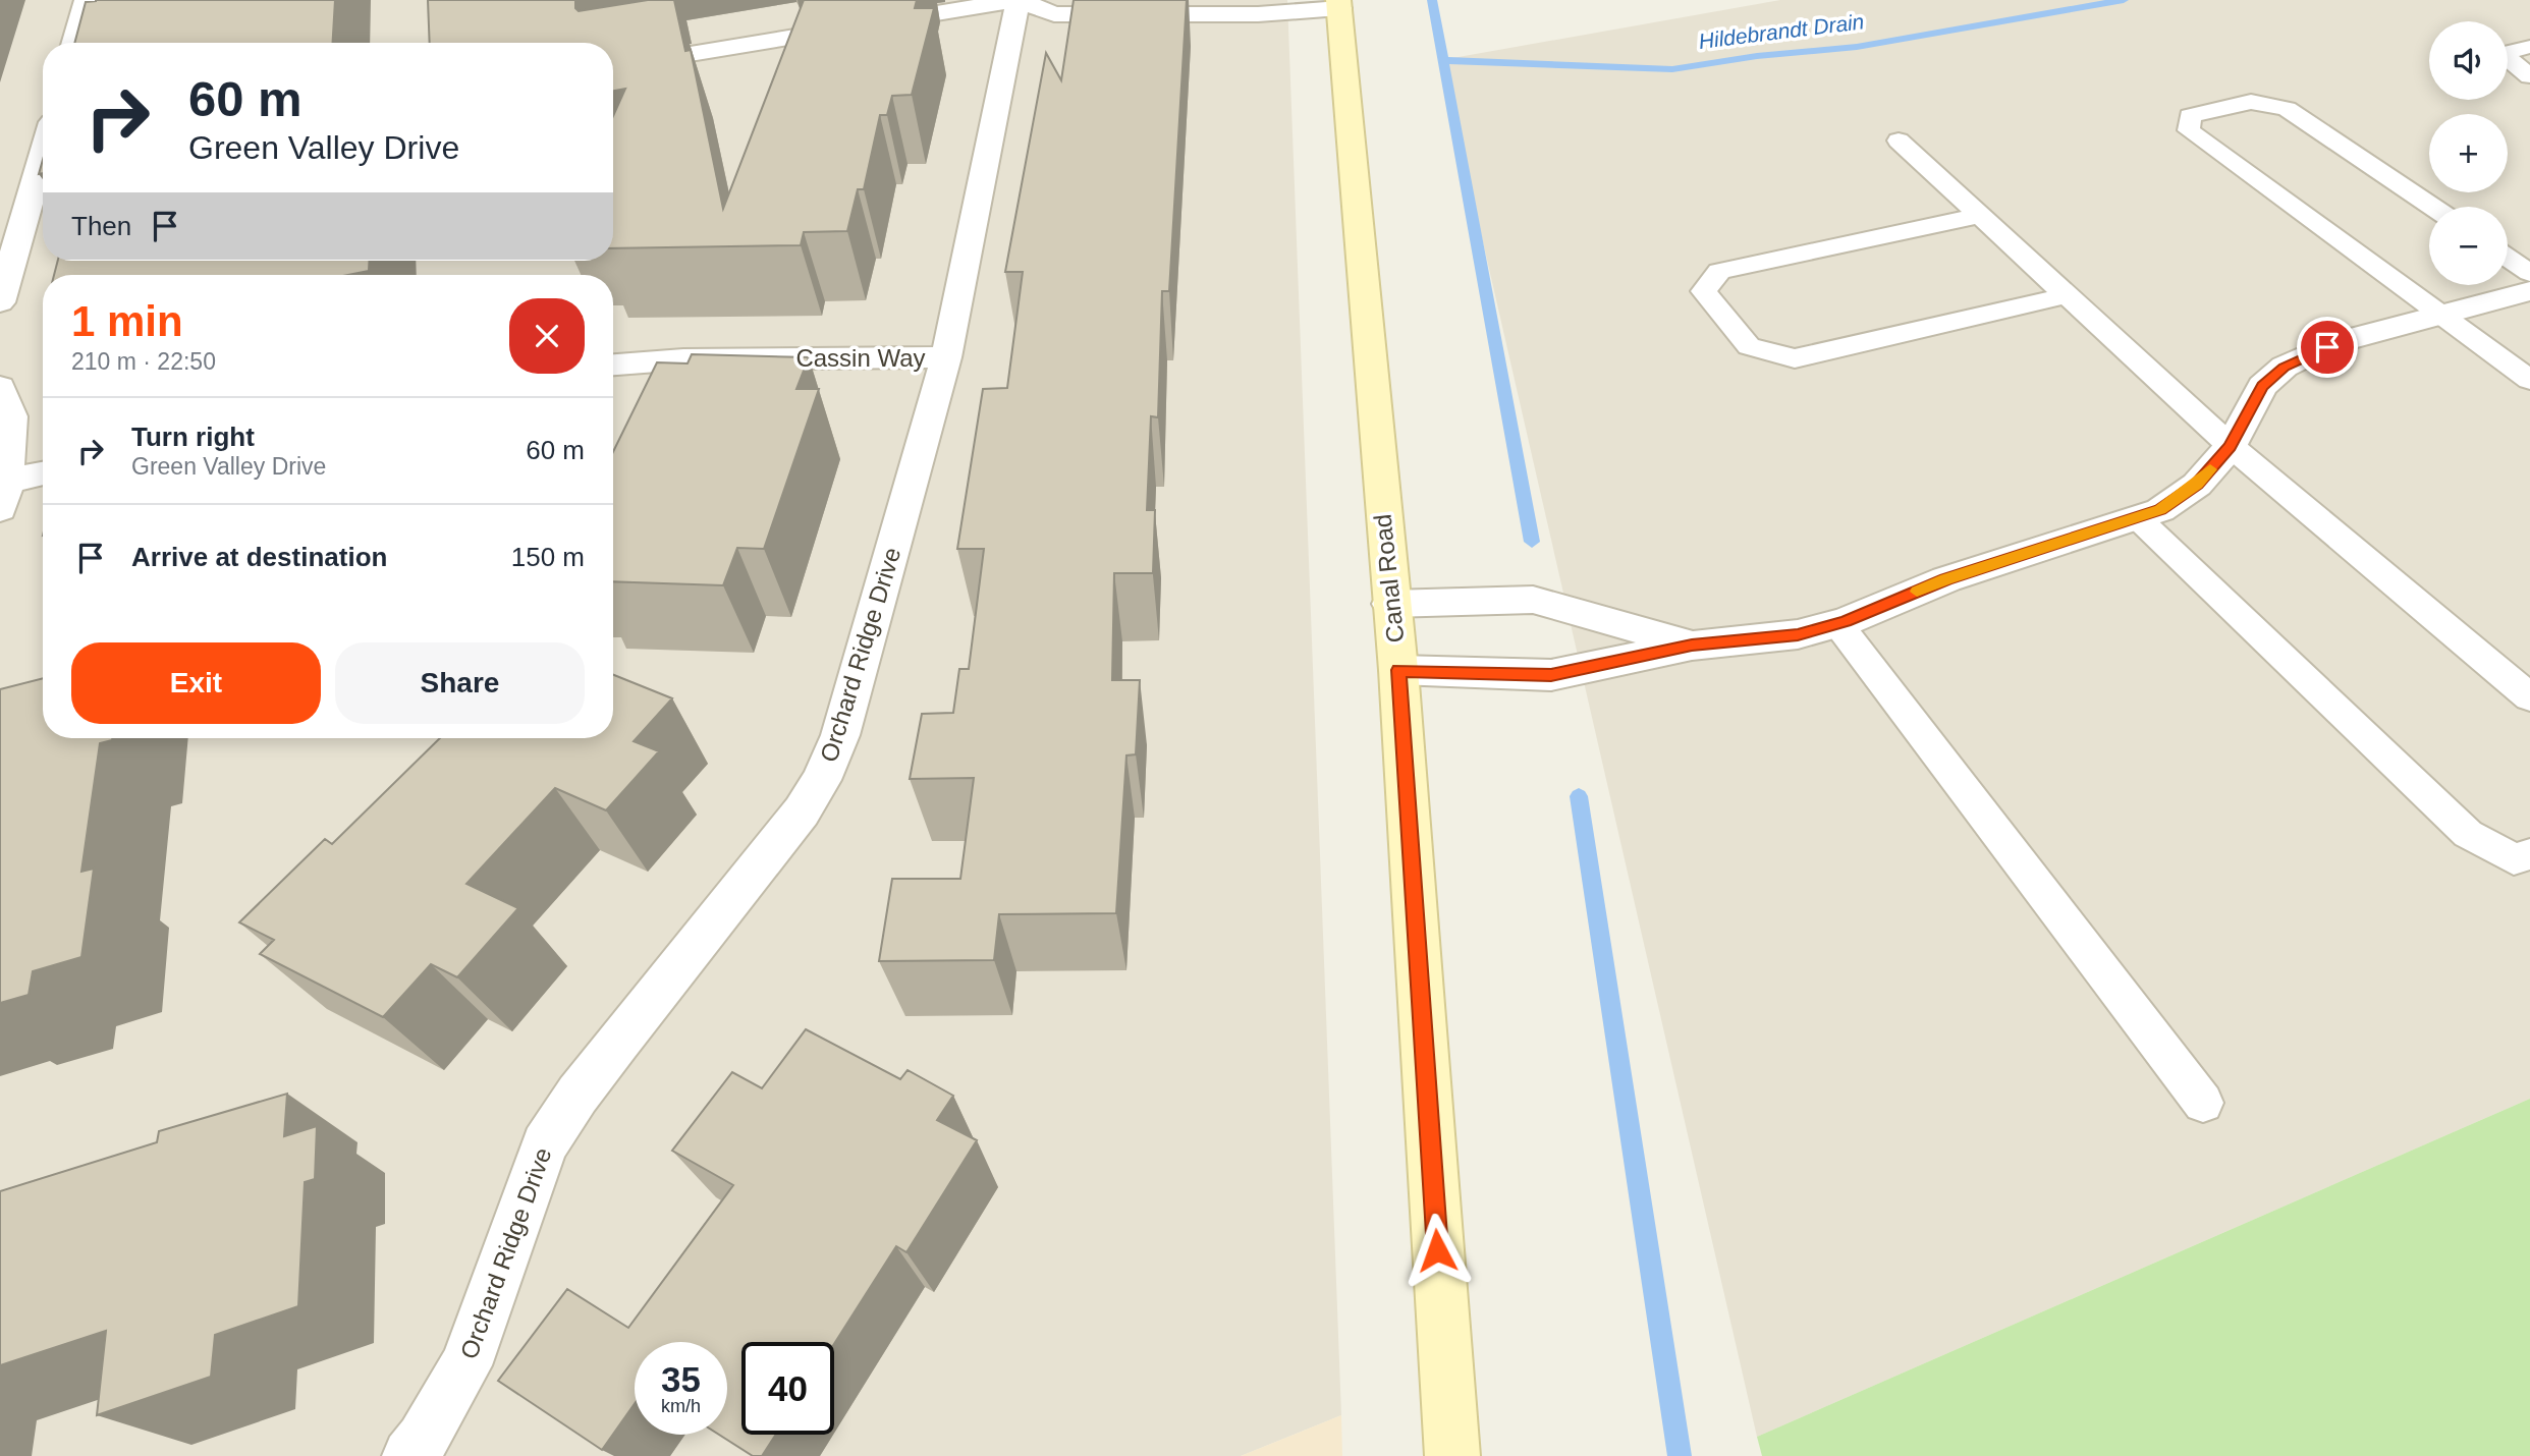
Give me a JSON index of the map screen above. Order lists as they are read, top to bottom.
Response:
{
  "streets": {
    "street": ["Cassin Way", "Canal Road", "Orchard Ridge Drive"]
  },
  "crossings": [
    ["Cassin Way", "Orchard Ridge Drive"]
  ],
  "water": ["Hildebrandt Drain"],
  "page": {
    "map_buttons": ["+", "−"],
    "turn": ["60 m", "Green Valley Drive"],
    "then": "Then",
    "heading": ["1 min", "210 m · 22:50"],
    "list": [
      {
        "name": "Turn right",
        "note": "Green Valley Drive",
        "value": "60 m"
      },
      {
        "name": "Arrive at destination",
        "value": "150 m"
      }
    ],
    "buttons": ["Exit", "Share"],
    "speed": "35 km/h",
    "limit": "40"
  }
}
